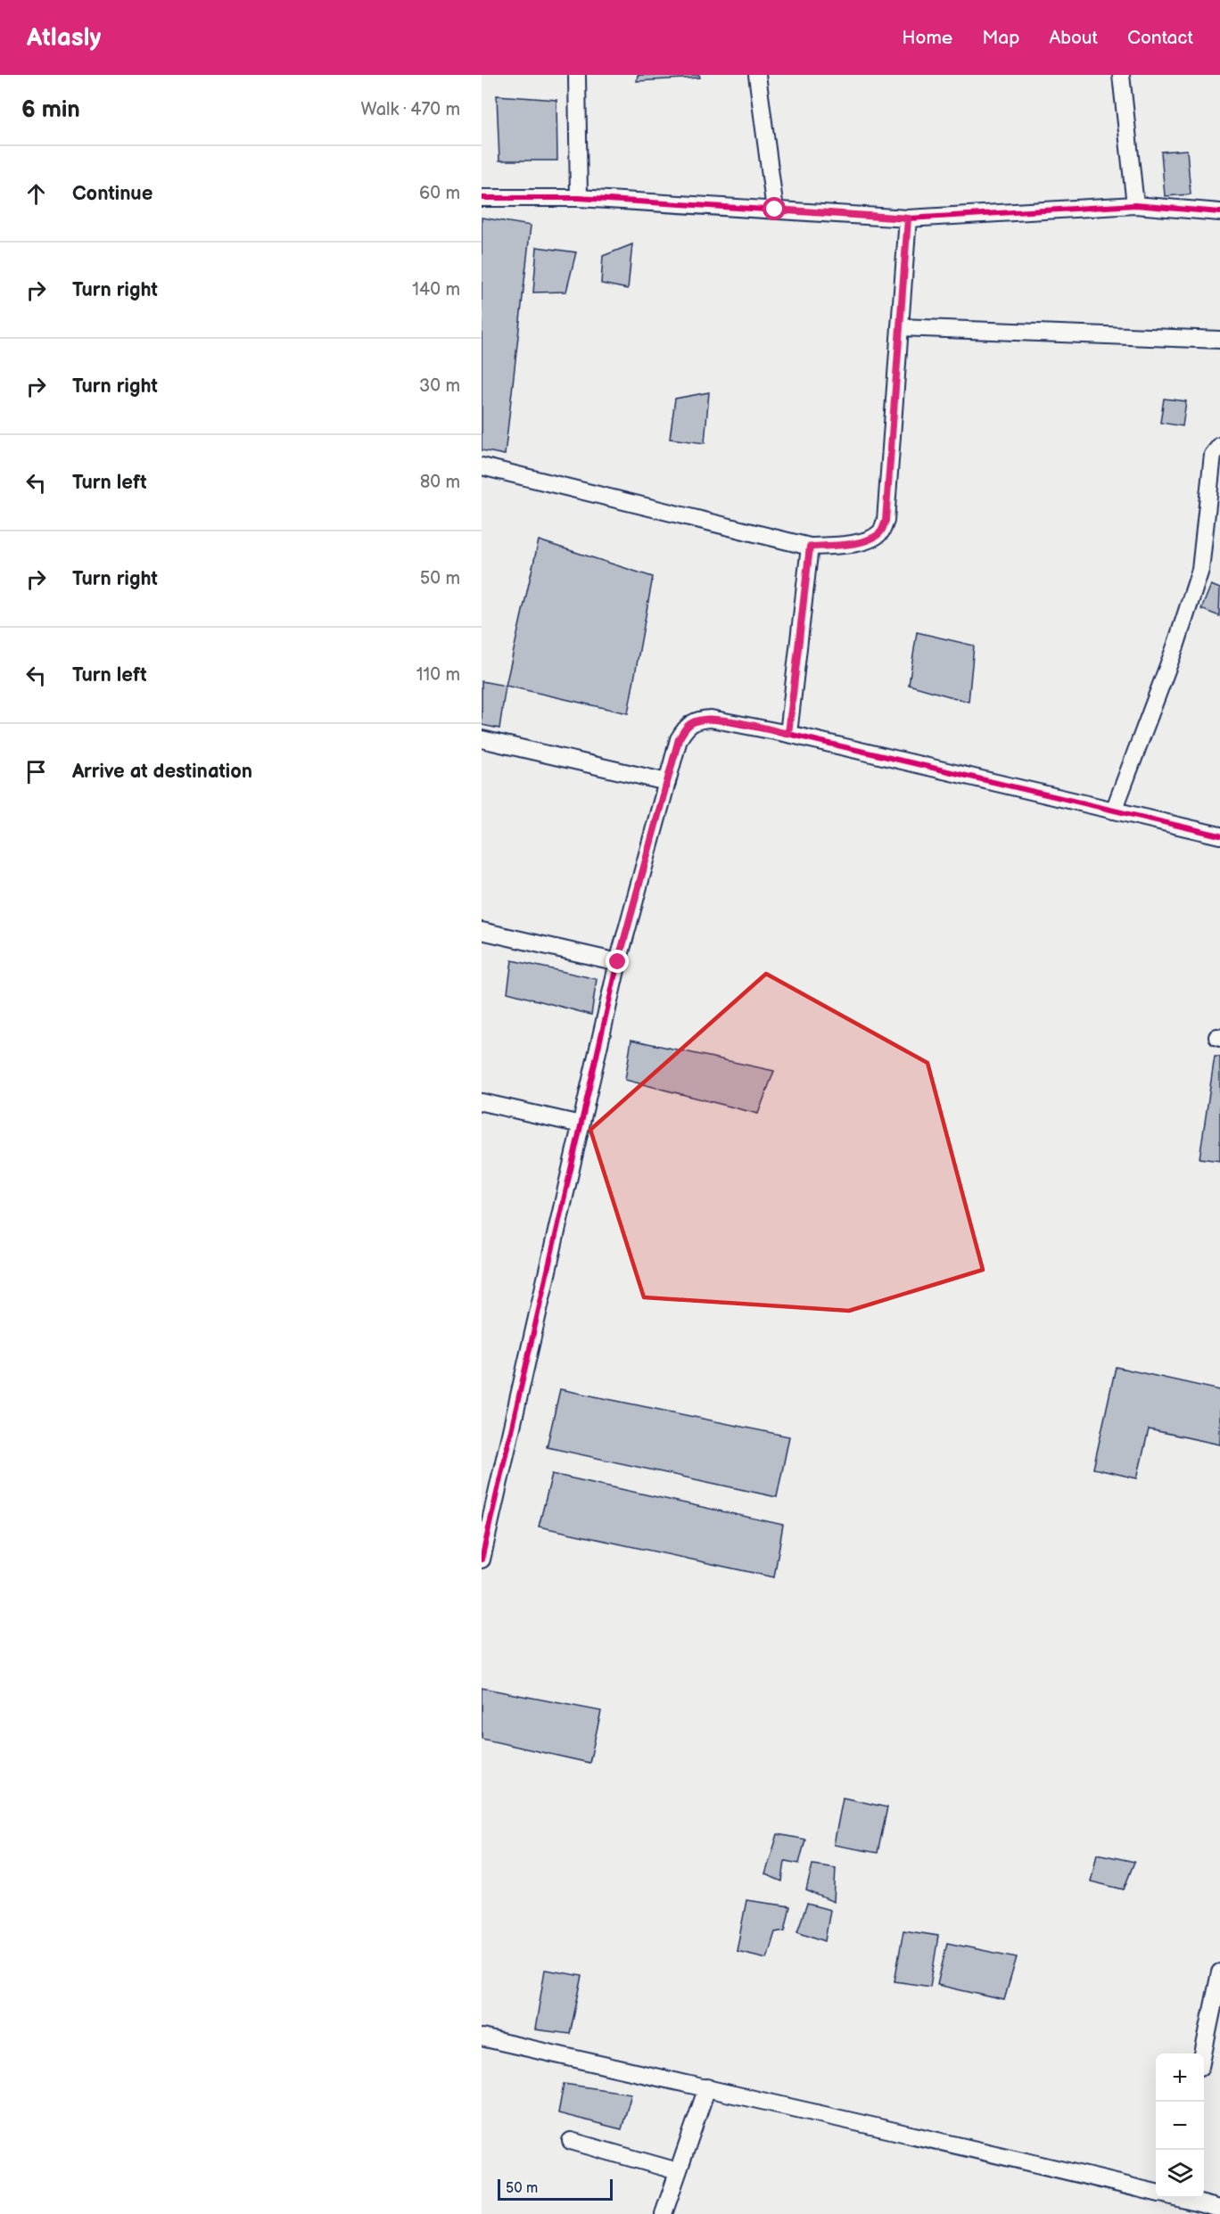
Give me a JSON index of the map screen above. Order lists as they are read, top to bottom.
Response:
{
  "scale_bar": "50 m",
  "page": {
    "header": "Atlasly",
    "nav": [
      "Home",
      "Map",
      "About",
      "Contact"
    ],
    "heading": ["6 min", "Walk · 470 m"],
    "list": [
      ["Continue", "60 m"],
      ["Turn right", "140 m"],
      ["Turn right", "30 m"],
      ["Turn left", "80 m"],
      ["Turn right", "50 m"],
      ["Turn left", "110 m"],
      "Arrive at destination"
    ],
    "map_buttons": ["+", "−"],
    "scale": "50 m"
  }
}
